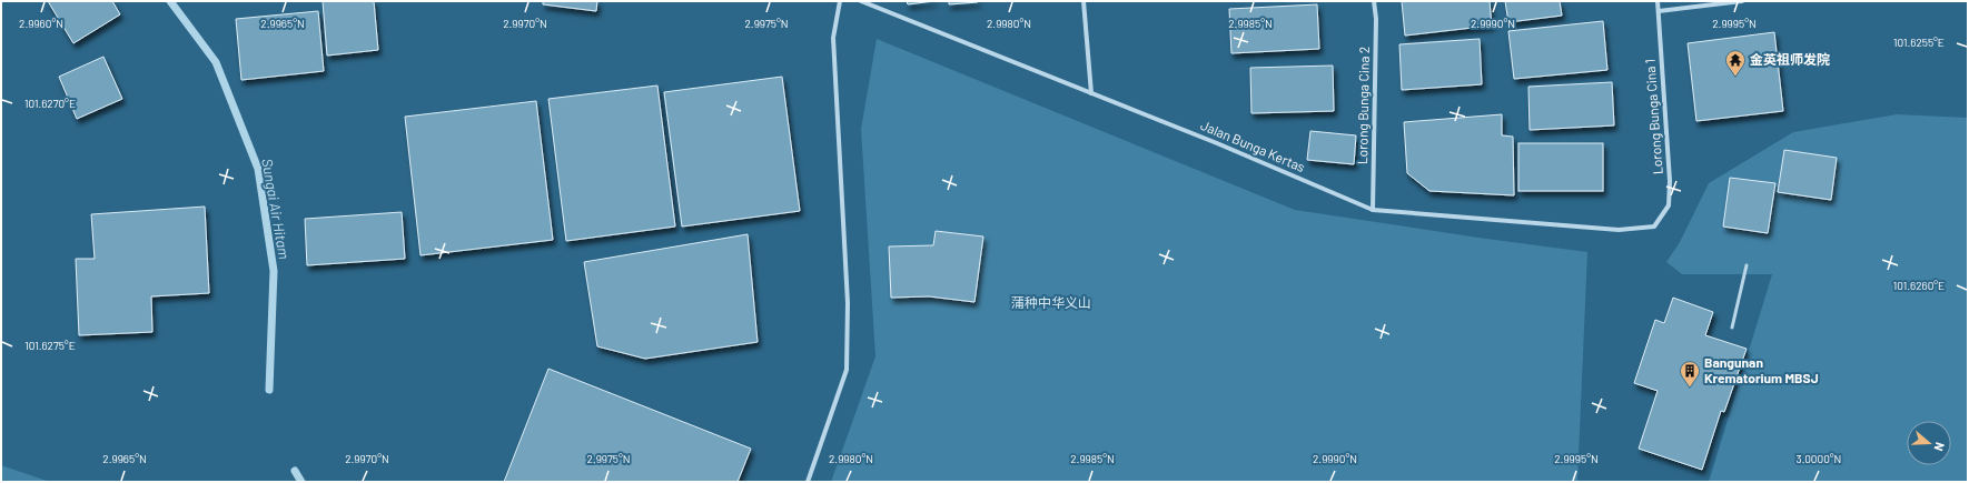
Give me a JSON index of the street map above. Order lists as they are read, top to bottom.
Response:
{
  "streets": {
    "street": ["Lorong Bunga Cina 2", "Lorong Bunga Cina 1", "Jalan Bunga Kertas"]
  },
  "crossings": [
    ["Lorong Bunga Cina 2", "Jalan Bunga Kertas"],
    ["Lorong Bunga Cina 1", "Jalan Bunga Kertas"]
  ],
  "water": ["Sungai Air Hitam"],
  "parks": ["蒲种中华义山"],
  "places": {
    "temple": ["金英祖师发院"],
    "building": ["Bangunan Krematorium MBSJ"]
  },
  "north": "right",
  "coordinates": [
    "2.9990°N",
    "2.9995°N",
    "2.9960°N",
    "2.9965°N",
    "2.9970°N",
    "2.9975°N",
    "2.9980°N",
    "2.9985°N",
    "101.6255°E",
    "101.6270°E",
    "101.6260°E",
    "101.6275°E",
    "3.0000°N"
  ]
}
